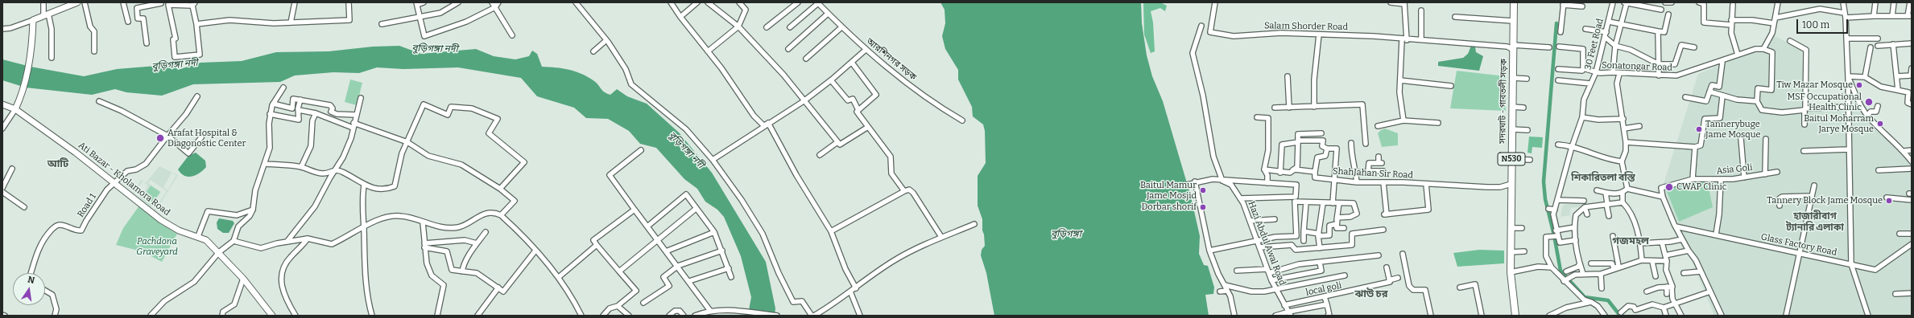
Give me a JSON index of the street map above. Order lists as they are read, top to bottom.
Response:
{
  "streets": {
    "highway": ["সদরঘাট - গাবতলী সড়ক", "N530"],
    "main road": ["Ati Bazar - Kholamora Road"],
    "street": [
      "Salam Shorder Road",
      "30 Feet Road",
      "আরশিনগর সড়ক",
      "Sonatongar Road",
      "Asia Goli",
      "ShahJahan Sir Road",
      "Road 1",
      "Hazi Abdul Awal Road",
      "Glass Factory Road",
      "local goli"
    ]
  },
  "crossings": [
    ["Salam Shorder Road", "সদরঘাট - গাবতলী সড়ক"],
    ["30 Feet Road", "Sonatongar Road"],
    ["সদরঘাট - গাবতলী সড়ক", "ShahJahan Sir Road"],
    ["Ati Bazar - Kholamora Road", "Road 1"],
    ["Hazi Abdul Awal Road", "local goli"]
  ],
  "districts": [
    "আটি",
    "শিকারিতলা বস্তি",
    "হাজারীবাগ ট্যানারি এলাকা",
    "গজমহল",
    "ঝাউ চর"
  ],
  "water": ["বুড়িগঙ্গা নদী", "বুড়িগঙ্গা"],
  "parks": ["Pachdona Graveyard"],
  "places": [
    "Tiw Mazar Mosque",
    "MSF Occupational Health Clinic",
    "Baitul Moharram Jarye Mosque",
    "Tannerybuge Jame Mosque",
    "Arafat Hospital & Diagonostic Center",
    "CWAP Clinic",
    "Baitul Mamur Jame Mosjid",
    "Tannery Block Jame Mosque",
    "Dorbar shorif"
  ],
  "scale_bar": "100 m",
  "north": "top"
}
